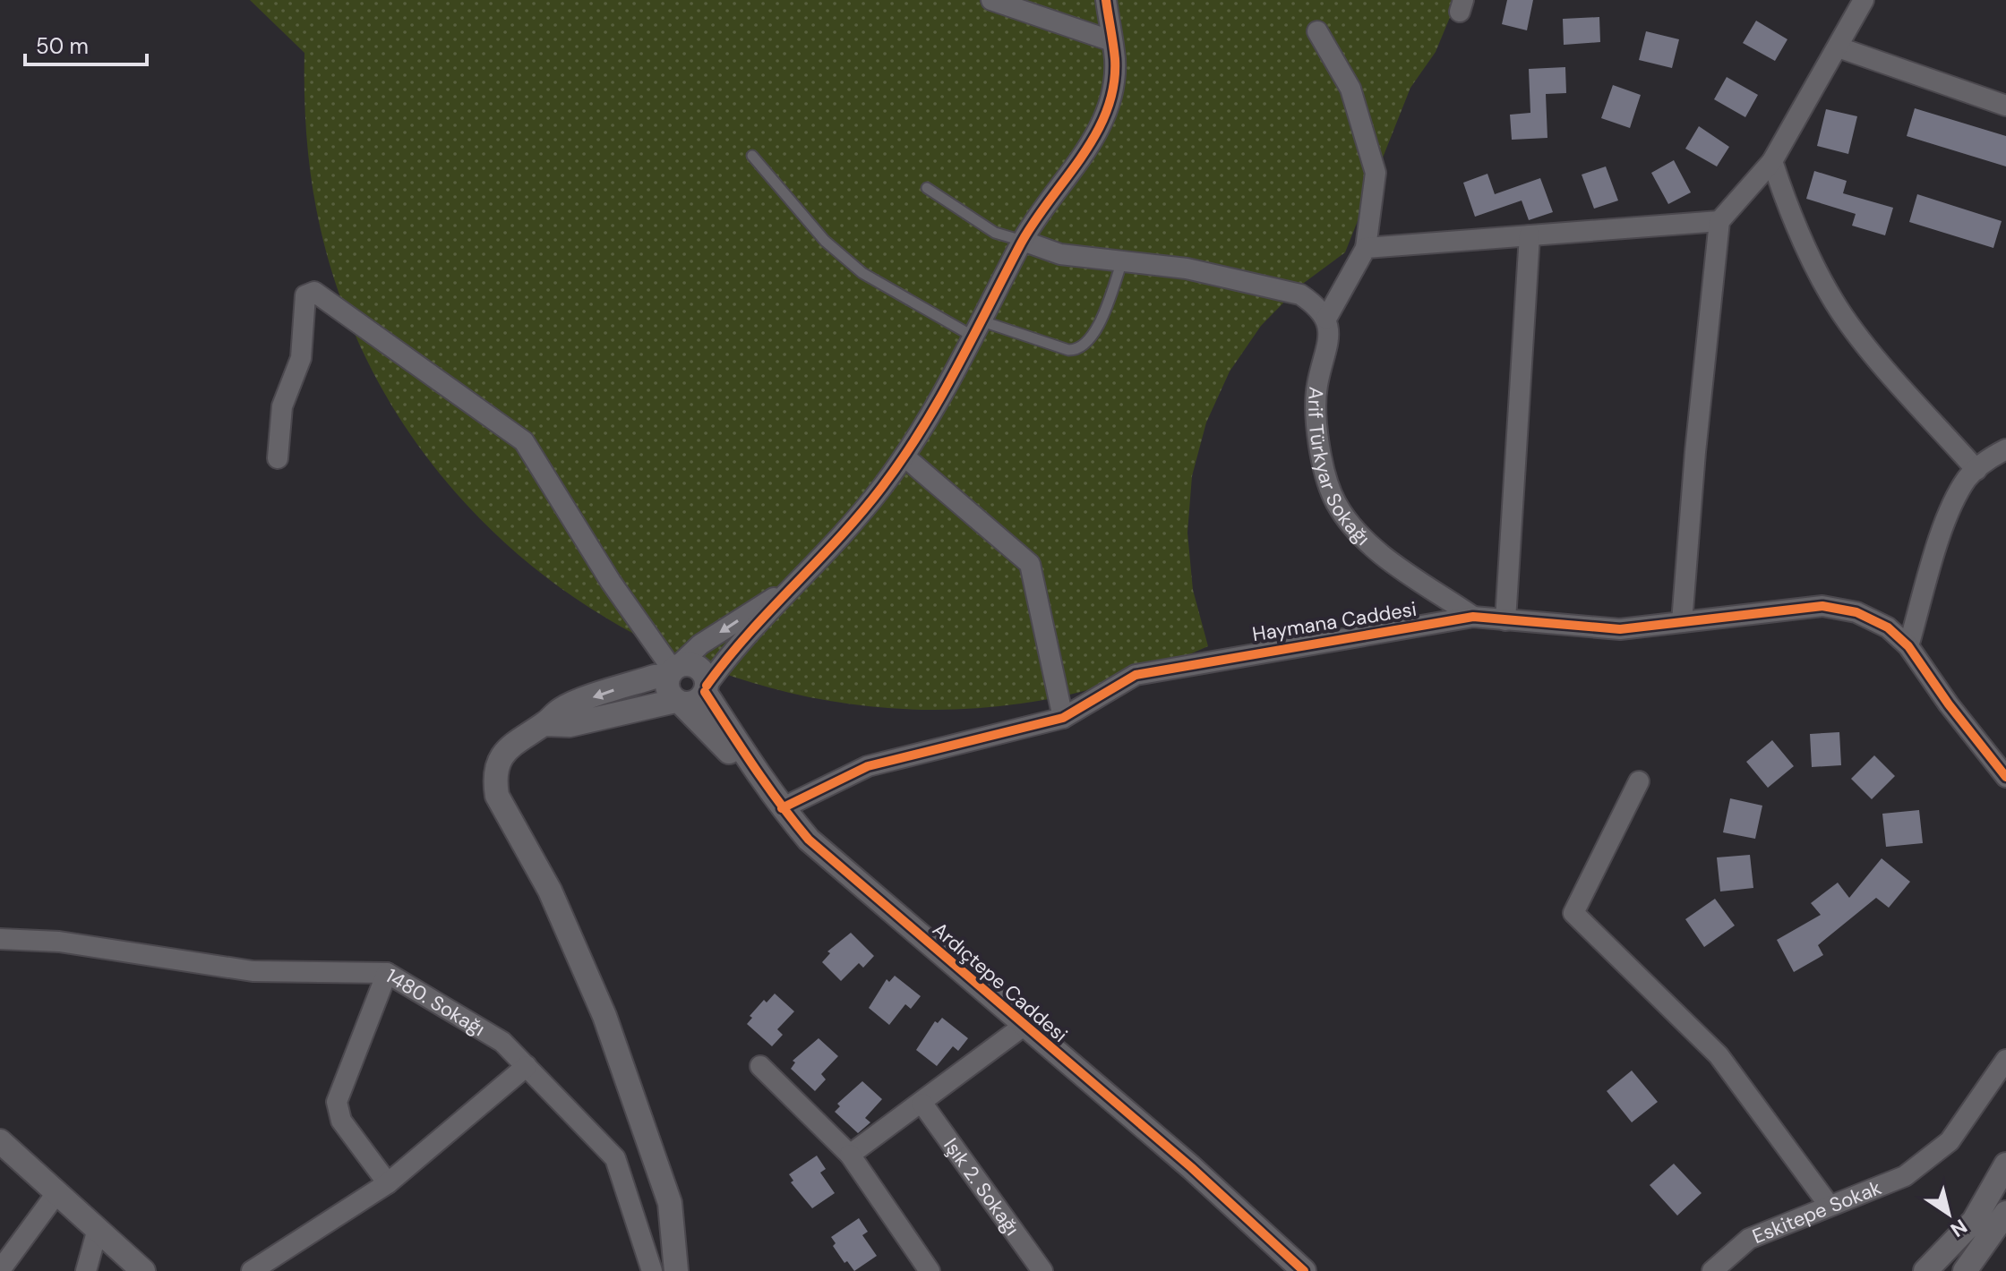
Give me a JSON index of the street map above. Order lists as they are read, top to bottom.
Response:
{
  "streets": {
    "street": [
      "Arif Türkyar Sokağı",
      "Haymana Caddesi",
      "Ardıçtepe Caddesi",
      "1480. Sokağı",
      "Işık 2. Sokağı",
      "Eskitepe Sokak"
    ]
  },
  "crossings": [
    ["Arif Türkyar Sokağı", "Haymana Caddesi"],
    ["Haymana Caddesi", "Ardıçtepe Caddesi"]
  ],
  "scale_bar": "50 m",
  "north": "bottom right"
}
